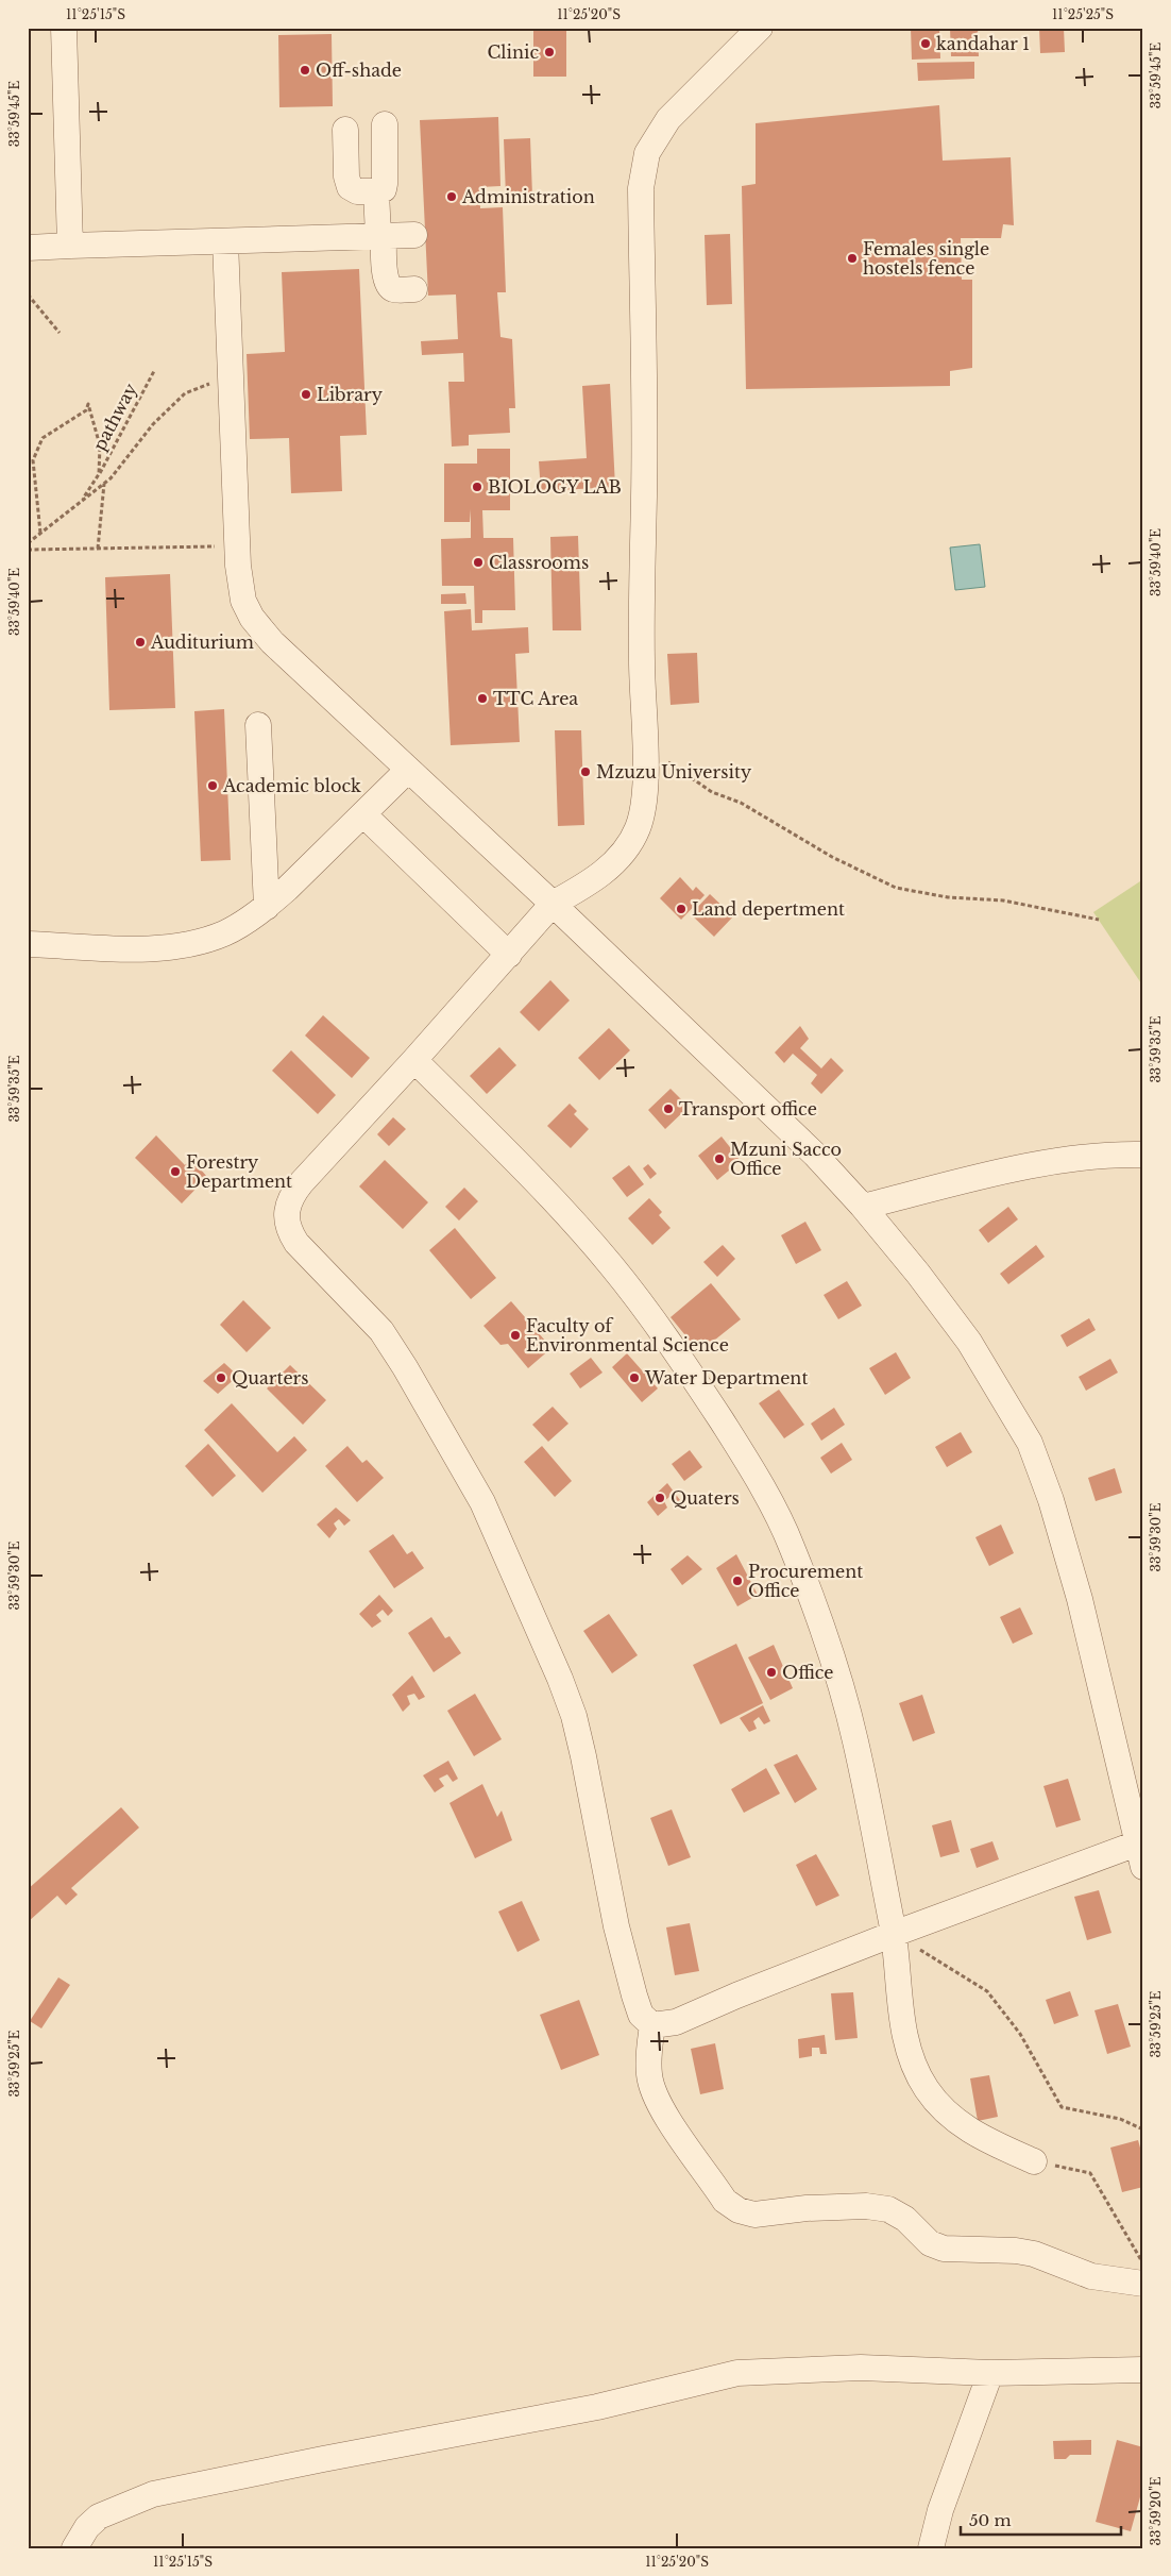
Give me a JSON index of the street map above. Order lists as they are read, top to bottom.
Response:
{
  "streets": {
    "path": ["pathway"]
  },
  "places": [
    "kandahar 1",
    "Clinic",
    "Off-shade",
    "Administration",
    "Females single hostels fence",
    "Library",
    "BIOLOGY LAB",
    "Classrooms",
    "Auditurium",
    "TTC Area",
    "Mzuzu University",
    "Academic block",
    "Land depertment",
    "Transport office",
    "Mzuni Sacco Office",
    "Forestry Department",
    "Faculty of Environmental Science",
    "Quarters",
    "Water Department",
    "Quaters",
    "Procurement Office",
    "Office"
  ],
  "scale_bar": "50 m",
  "coordinates": [
    "11°25'15\"S",
    "11°25'20\"S",
    "11°25'25\"S",
    "33°59'45\"E",
    "33°59'40\"E",
    "33°59'35\"E",
    "33°59'30\"E",
    "33°59'25\"E",
    "33°59'20\"E"
  ]
}
